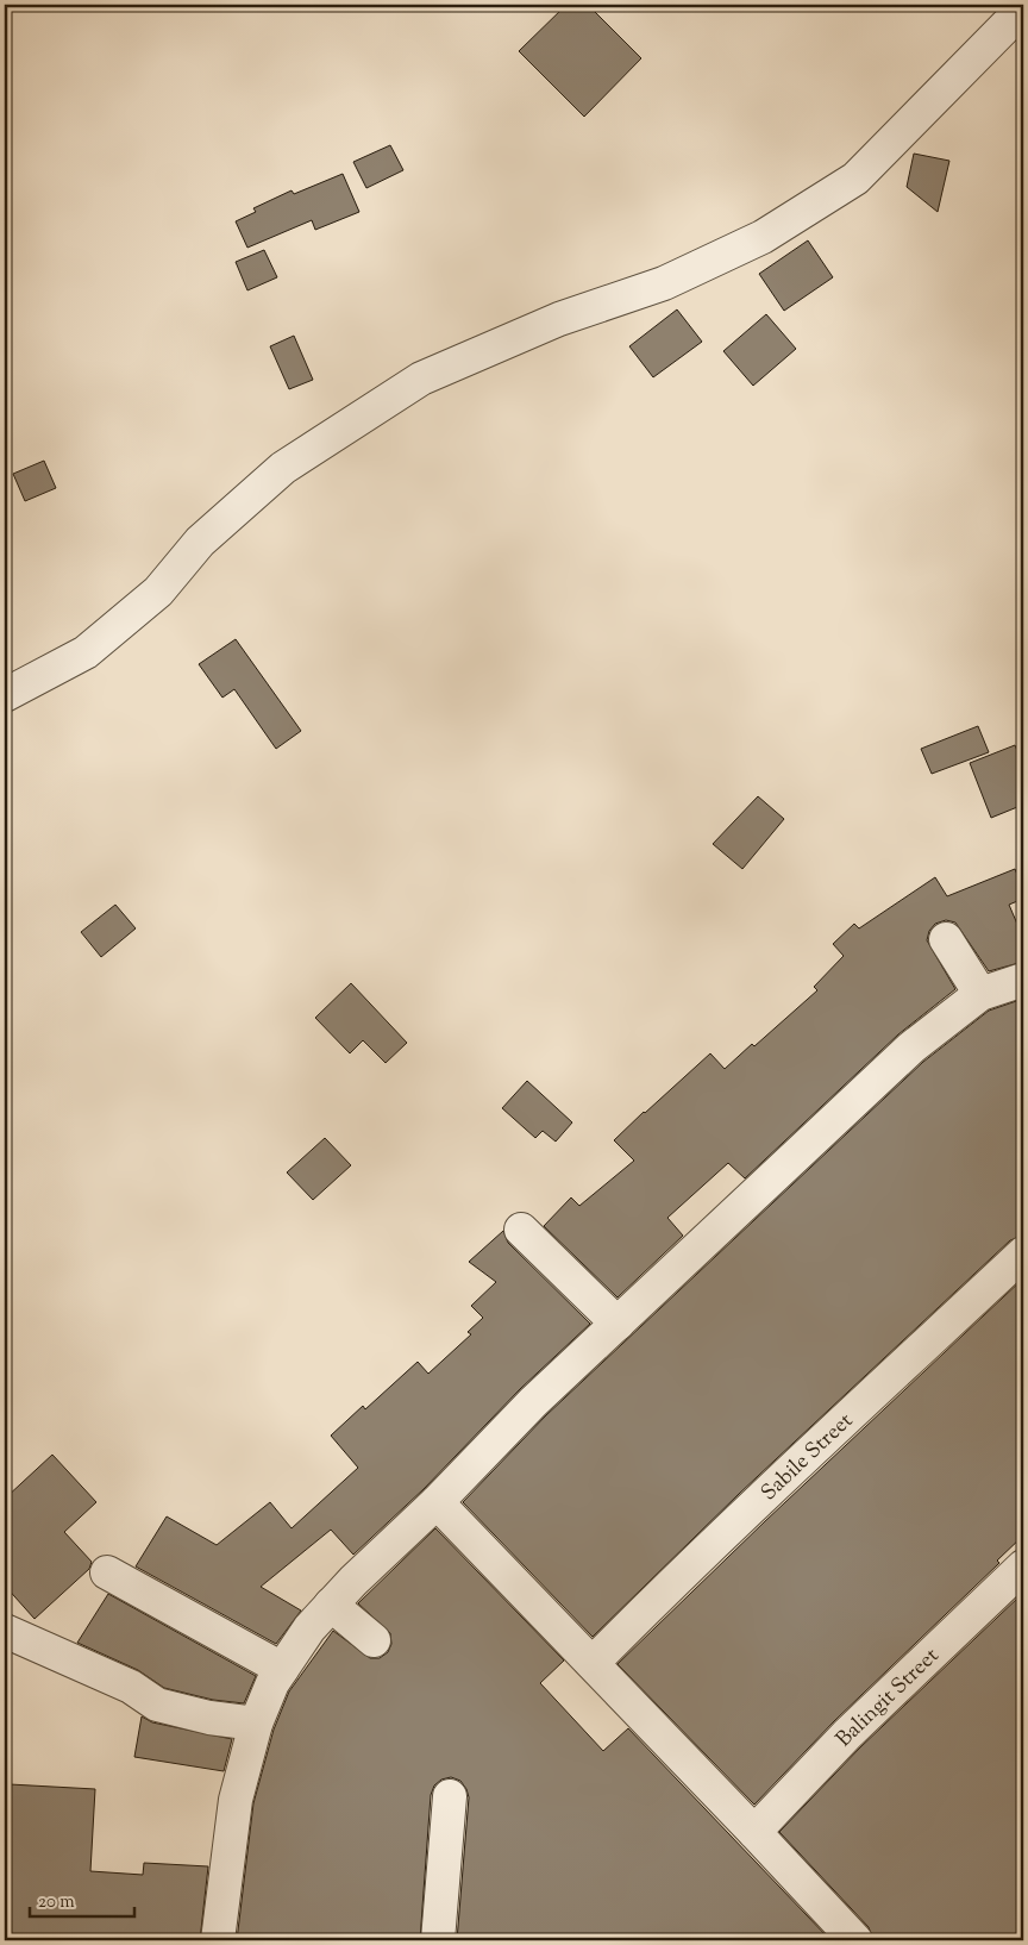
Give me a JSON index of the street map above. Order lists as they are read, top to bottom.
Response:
{
  "streets": {
    "street": ["Sabile Street", "Balingit Street"]
  },
  "scale_bar": "20 m"
}
